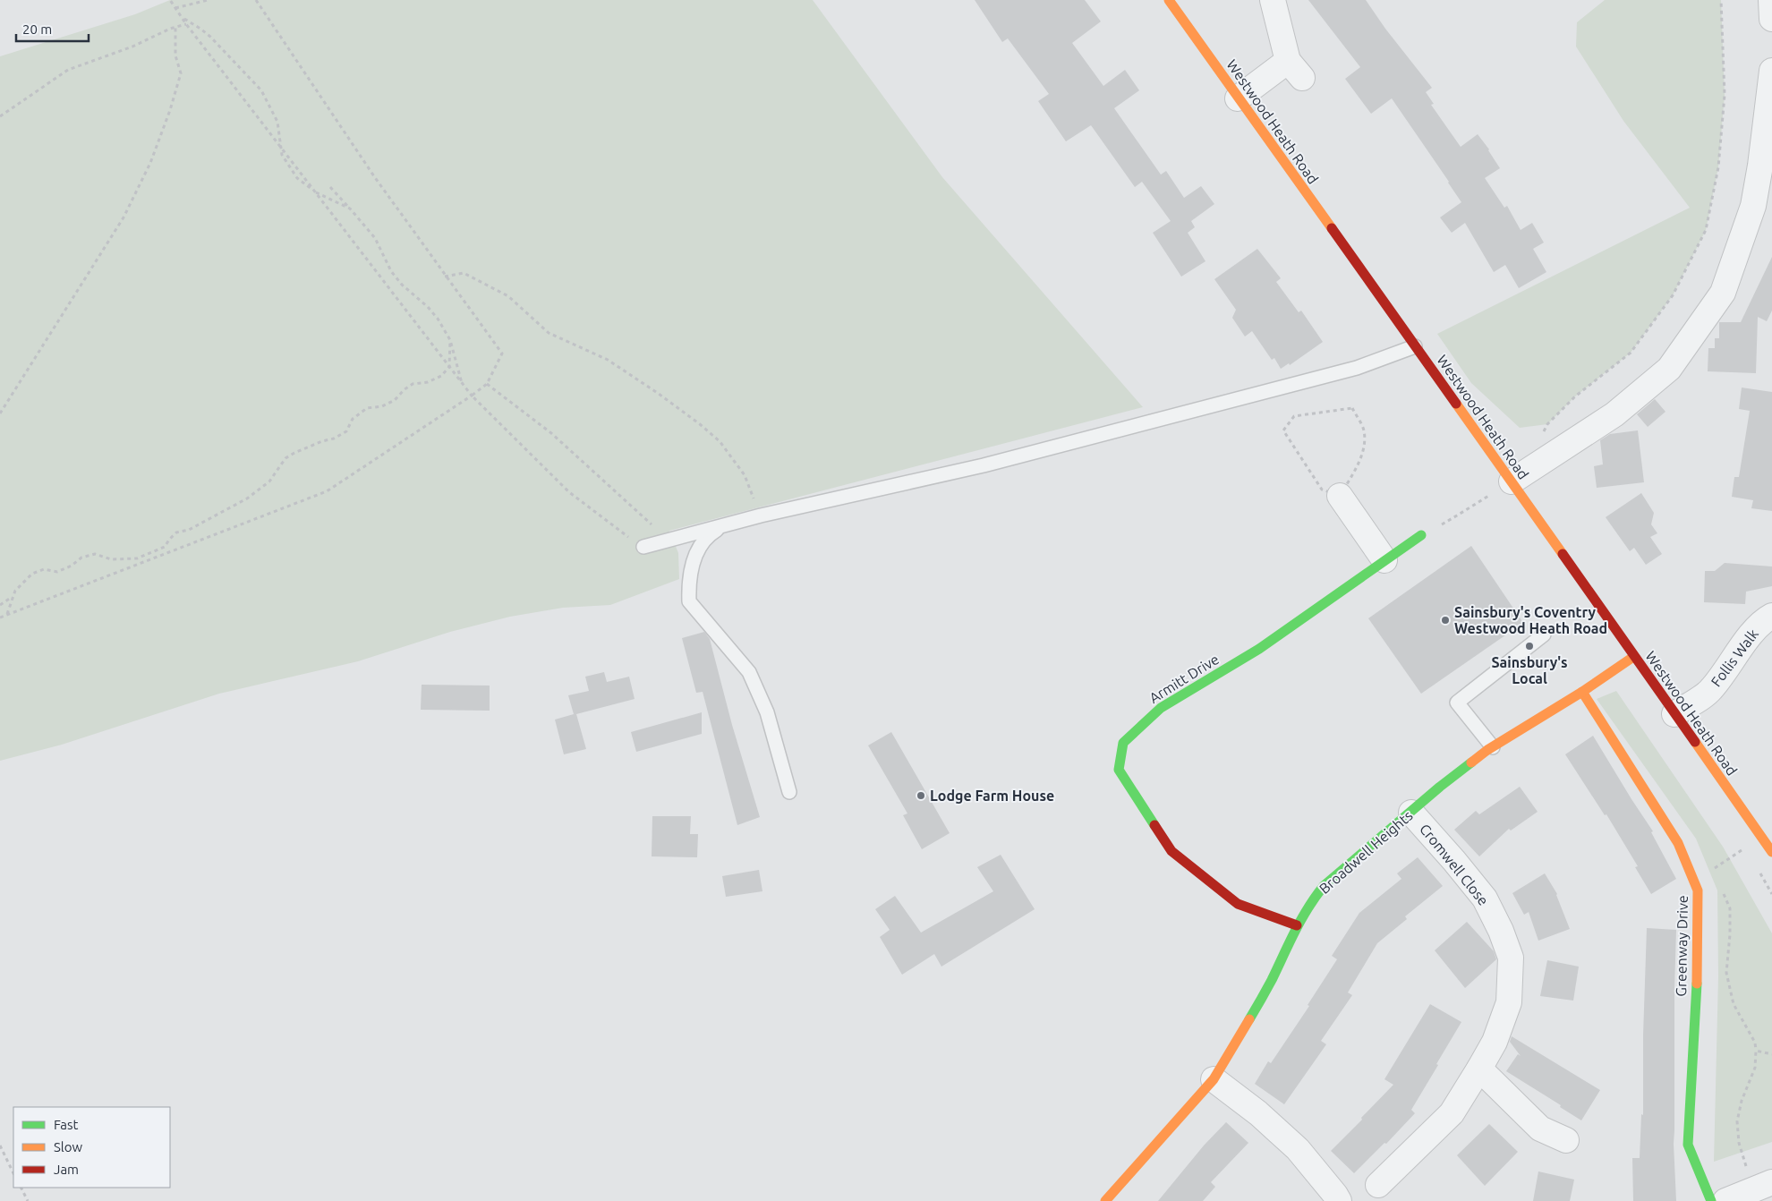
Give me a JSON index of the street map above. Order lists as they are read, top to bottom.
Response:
{
  "streets": {
    "street": [
      "Westwood Heath Road",
      "Follis Walk",
      "Armitt Drive",
      "Broadwell Heights",
      "Cromwell Close",
      "Greenway Drive"
    ]
  },
  "crossings": [
    ["Westwood Heath Road", "Follis Walk"],
    ["Westwood Heath Road", "Broadwell Heights"],
    ["Armitt Drive", "Broadwell Heights"],
    ["Broadwell Heights", "Cromwell Close"],
    ["Broadwell Heights", "Greenway Drive"]
  ],
  "places": ["Sainsbury's Coventry Westwood Heath Road", "Sainsbury's Local", "Lodge Farm House"],
  "legend": ["Fast", "Slow", "Jam"],
  "scale_bar": "20 m"
}
